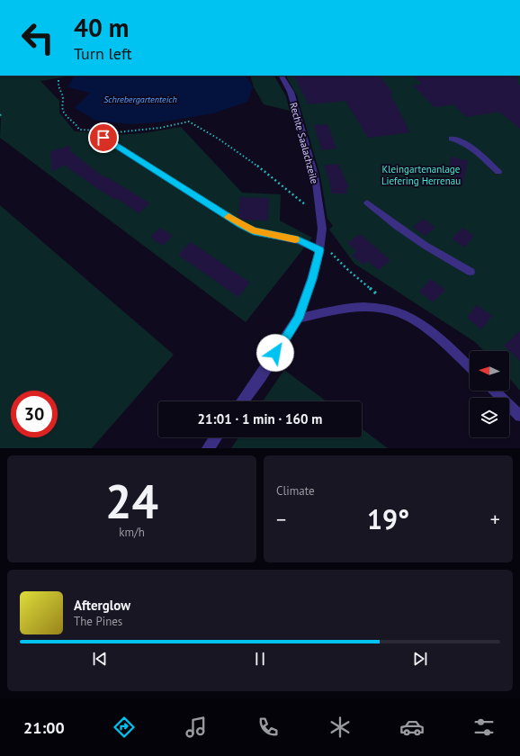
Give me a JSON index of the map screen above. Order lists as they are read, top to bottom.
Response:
{
  "streets": {
    "street": ["Rechte Saalachzeile"]
  },
  "water": ["Schrebergartenteich"],
  "parks": ["Kleingartenanlage Liefering Herrenau"],
  "north": "left",
  "page": {
    "turn": ["40 m", "Turn left"],
    "limit": "30",
    "trip": "21:01 · 1 min · 160 m",
    "tile": [
      ["24", "km/h"],
      "Climate"
    ],
    "heat": ["−", "19°", "+"],
    "song": ["Afterglow", "The Pines"],
    "tabs": "21:00"
  }
}
